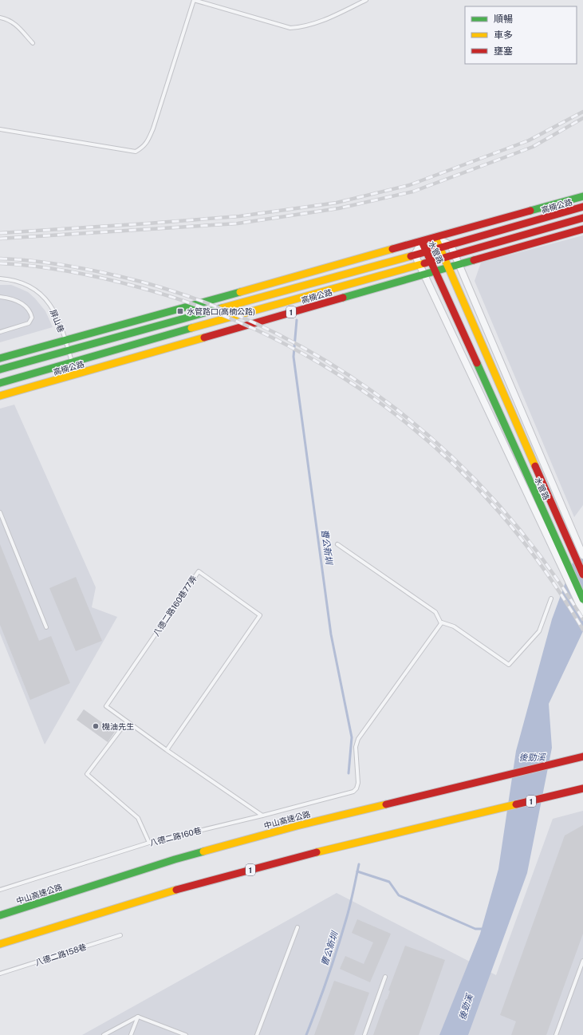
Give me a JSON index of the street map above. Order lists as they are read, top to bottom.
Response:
{
  "streets": {
    "main road": [
      "高楠公路",
      "水管路",
      "1",
      "中山高速公路"
    ],
    "lane": [
      "屏山巷",
      "八德二路160巷77弄",
      "八德二路160巷",
      "八德二路158巷"
    ]
  },
  "crossings": [
    ["高楠公路", "水管路"],
    ["高楠公路", "屏山巷"],
    ["八德二路160巷77弄", "八德二路160巷"]
  ],
  "water": ["曹公新圳", "後勁溪"],
  "places": {
    "transit": ["水管路口(高楠公路)"],
    "other": ["機油先生"]
  },
  "legend": ["順暢", "車多", "壅塞"]
}
